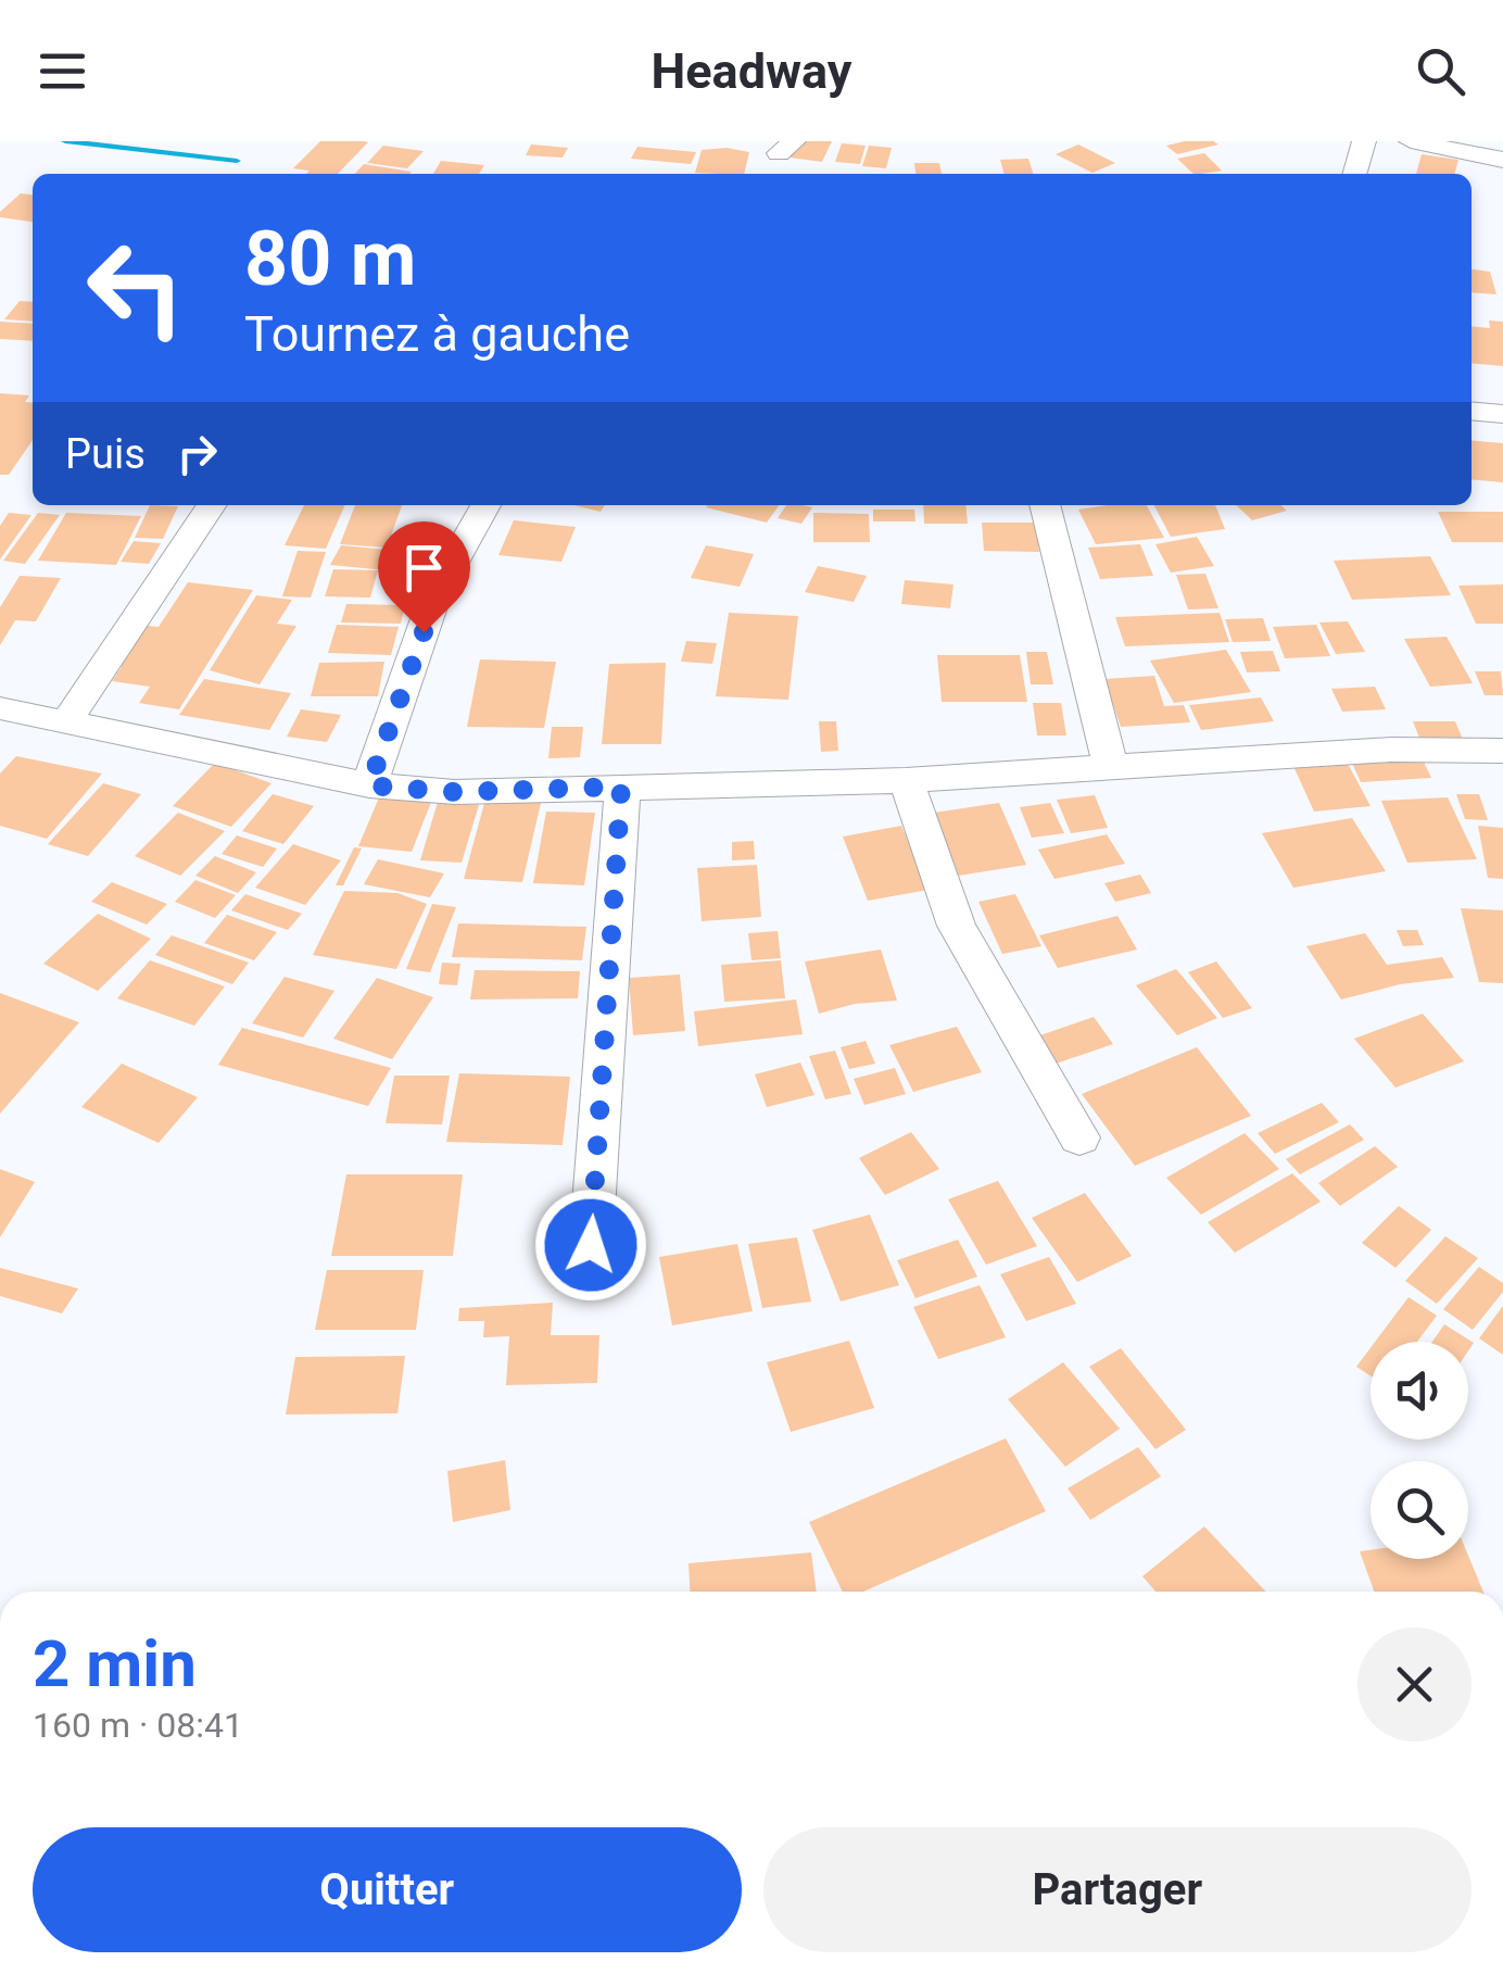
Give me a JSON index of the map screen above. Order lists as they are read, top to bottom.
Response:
{
  "page": {
    "header": "Headway",
    "turn": ["80 m", "Tournez à gauche"],
    "then": "Puis",
    "heading": ["2 min", "160 m · 08:41"],
    "buttons": ["Quitter", "Partager"]
  }
}
